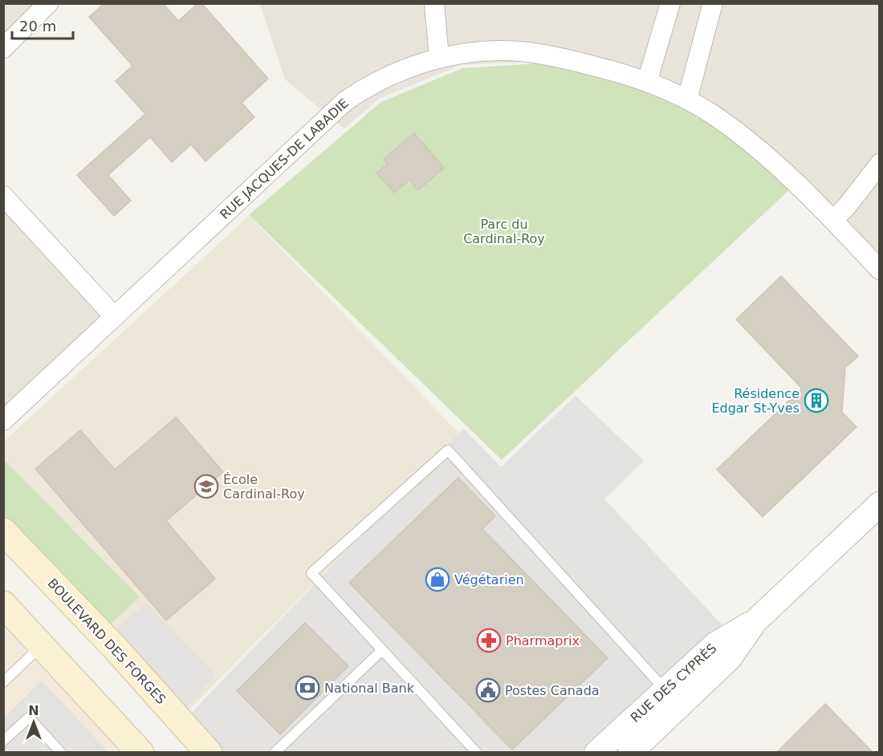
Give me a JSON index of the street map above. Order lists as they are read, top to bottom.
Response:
{
  "streets": {
    "main road": ["BOULEVARD DES FORGES"],
    "street": ["RUE JACQUES-DE LABADIE", "RUE DES CYPRÈS"]
  },
  "parks": ["Parc du Cardinal-Roy"],
  "places": {
    "building": ["Résidence Edgar St-Yves"],
    "school or university": ["École Cardinal-Roy"],
    "shop": ["Végétarien"],
    "pharmacy": ["Pharmaprix"],
    "bank": ["National Bank"],
    "public building": ["Postes Canada"]
  },
  "scale_bar": "20 m",
  "north": "top"
}
